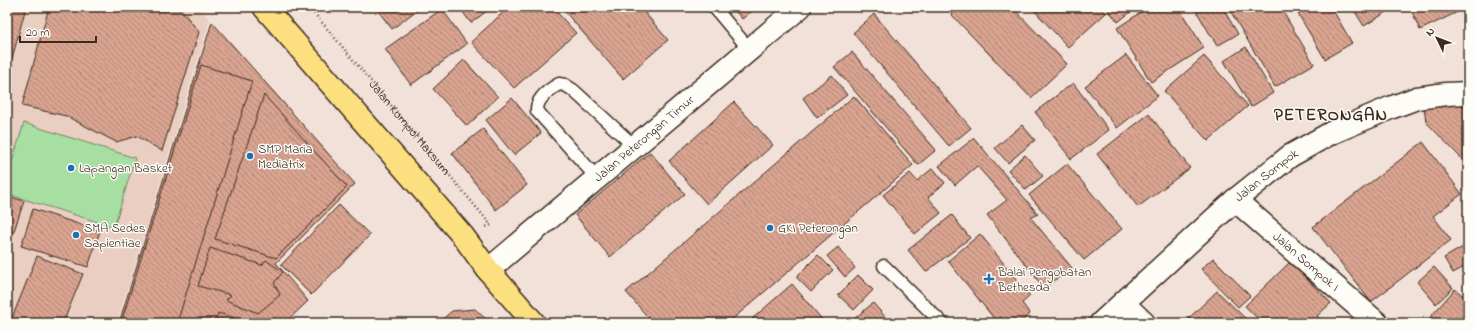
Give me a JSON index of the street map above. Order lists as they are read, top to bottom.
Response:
{
  "streets": {
    "street": ["Jalan Peterongan Timur", "Jalan Sompok", "Jalan Sompok I"],
    "path": ["Jalan Kompol Maksum"]
  },
  "crossings": [
    ["Jalan Sompok", "Jalan Sompok I"]
  ],
  "districts": ["PETERONGAN"],
  "places": {
    "other": [
      "SMP Maria Mediatrix",
      "Lapangan Basket",
      "GKI Peterongan",
      "SMA Sedes Sapientiae"
    ],
    "health": ["Balai Pengobatan Bethesda"]
  },
  "scale_bar": "20 m",
  "north": "top left"
}
